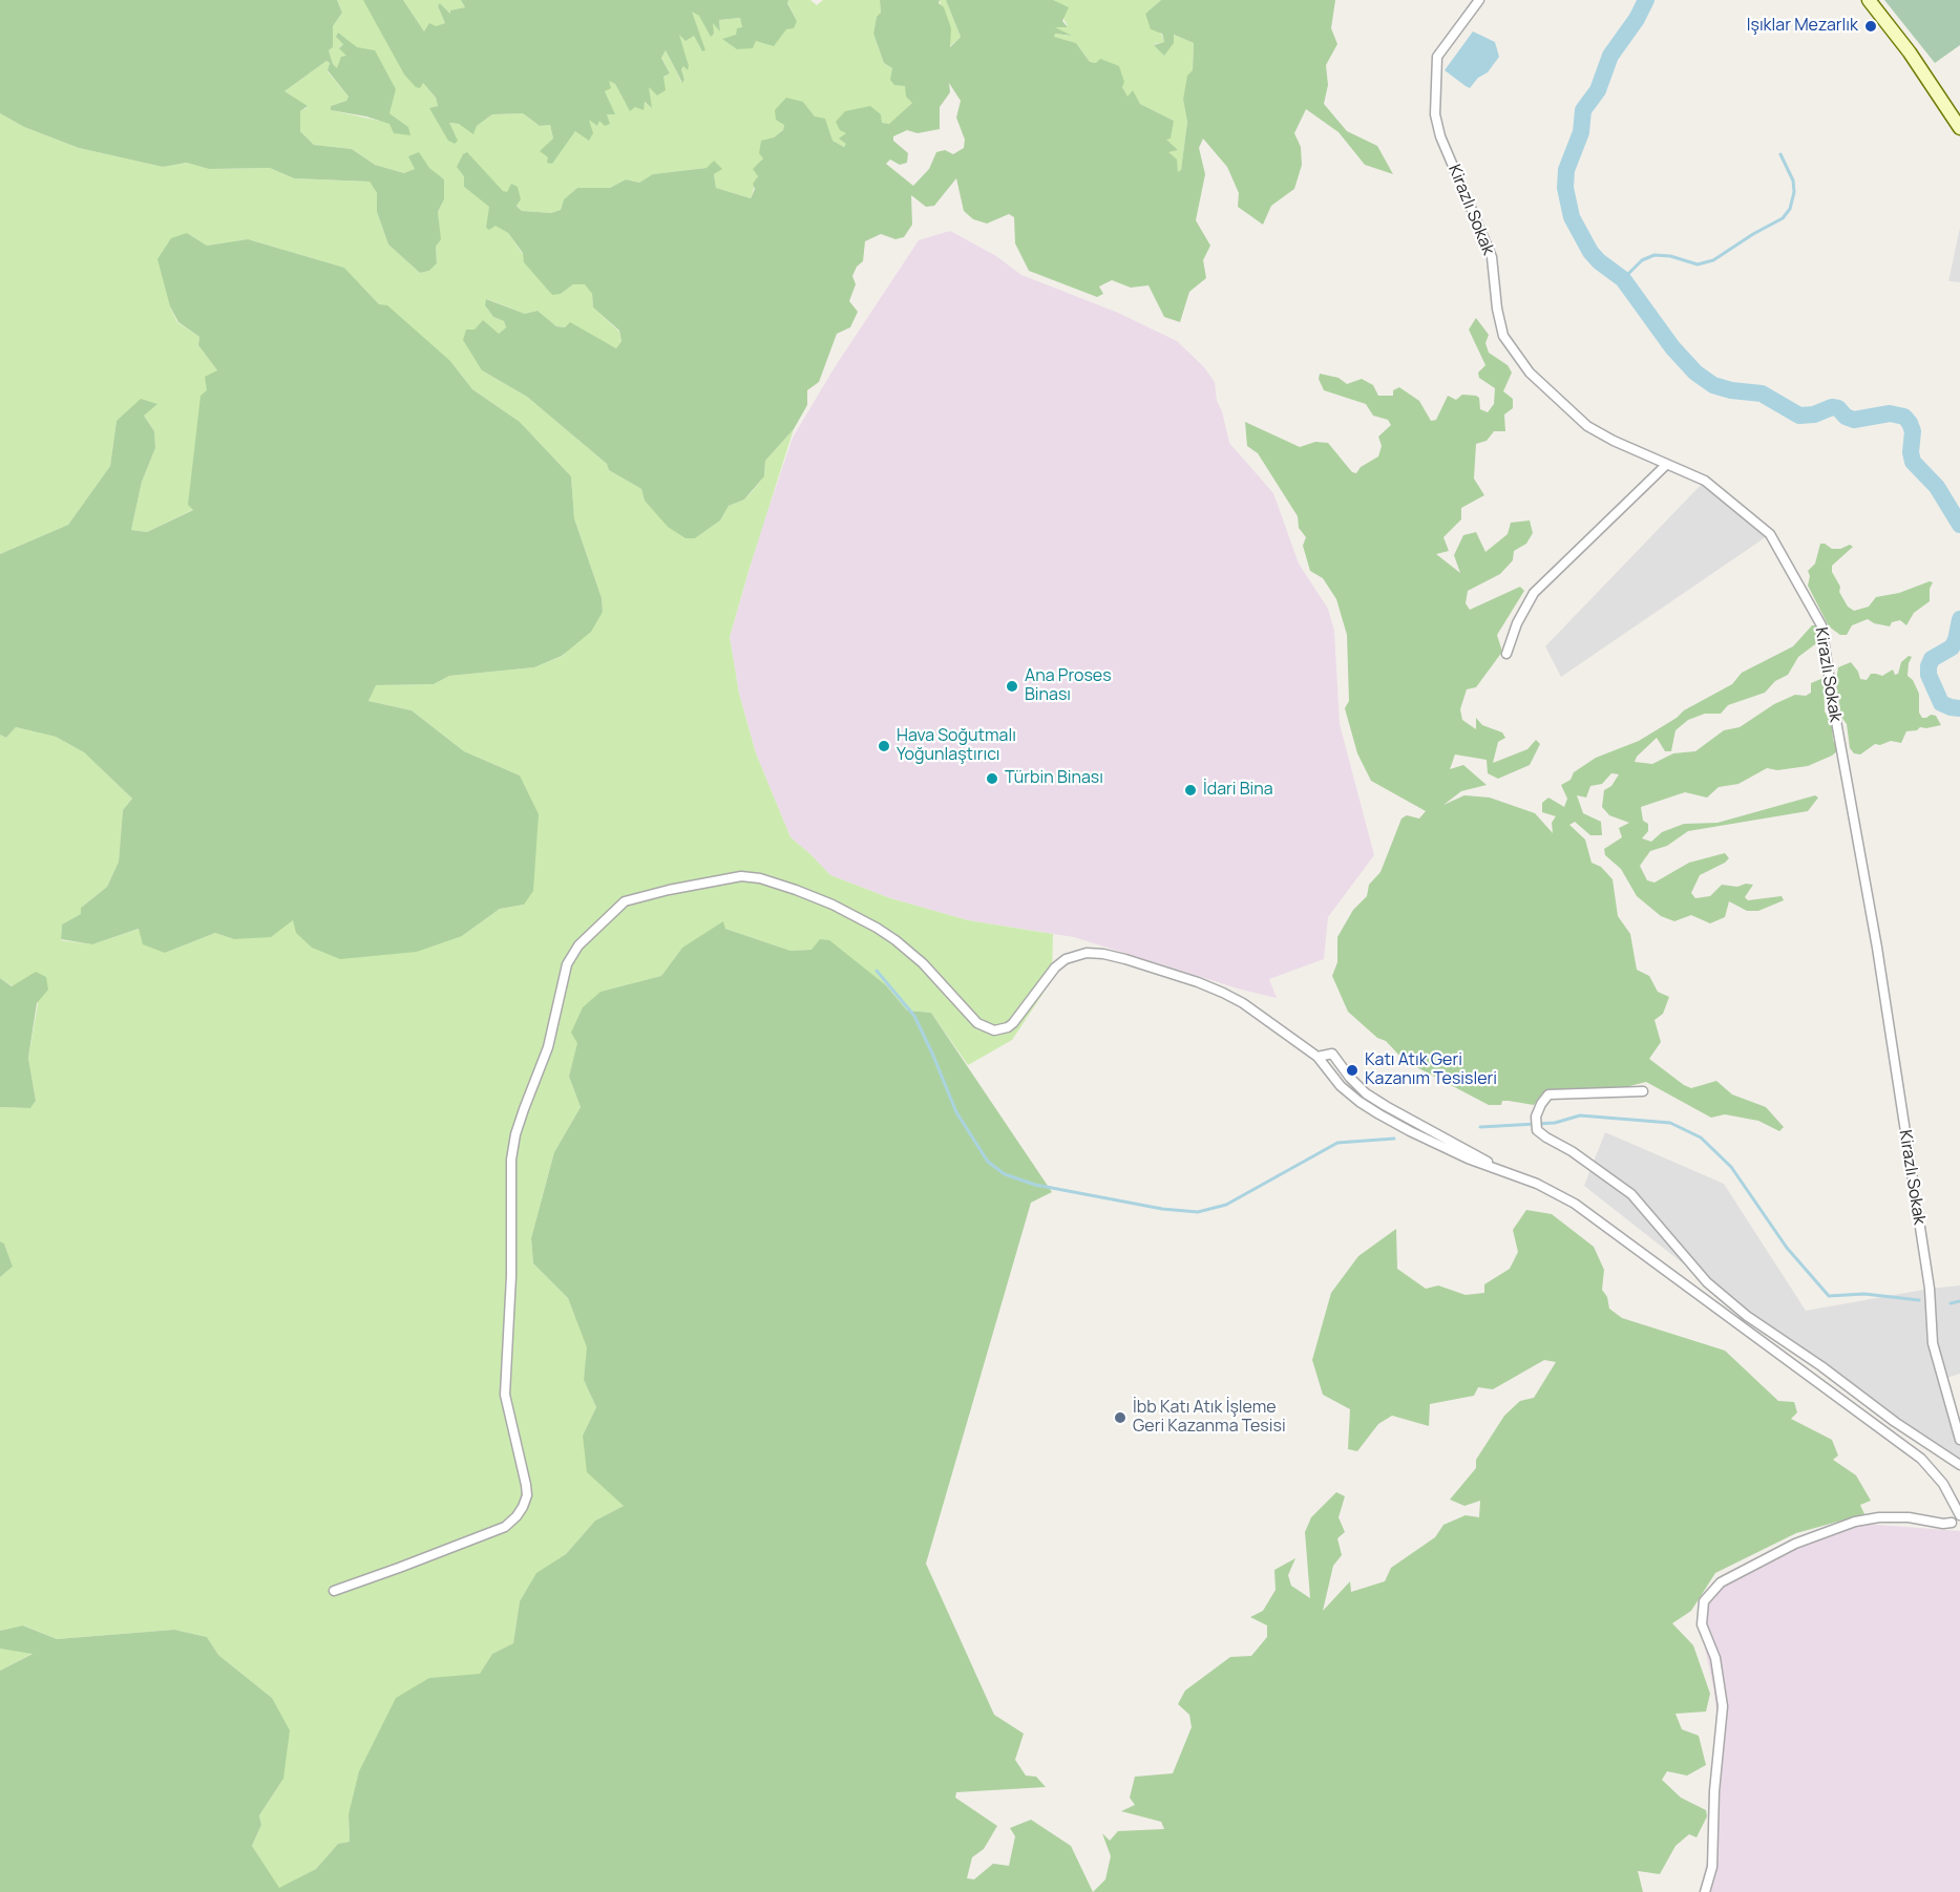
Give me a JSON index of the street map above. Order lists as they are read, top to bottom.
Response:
{
  "streets": {
    "street": ["Kirazlı Sokak"]
  },
  "places": [
    "Işıklar Mezarlık",
    "Ana Proses Binası",
    "Hava Soğutmalı Yoğunlaştırıcı",
    "Türbin Binası",
    "İdari Bina",
    "Katı Atık Geri Kazanım Tesisleri",
    "İbb Katı Atık İşleme Geri Kazanma Tesisi"
  ]
}
